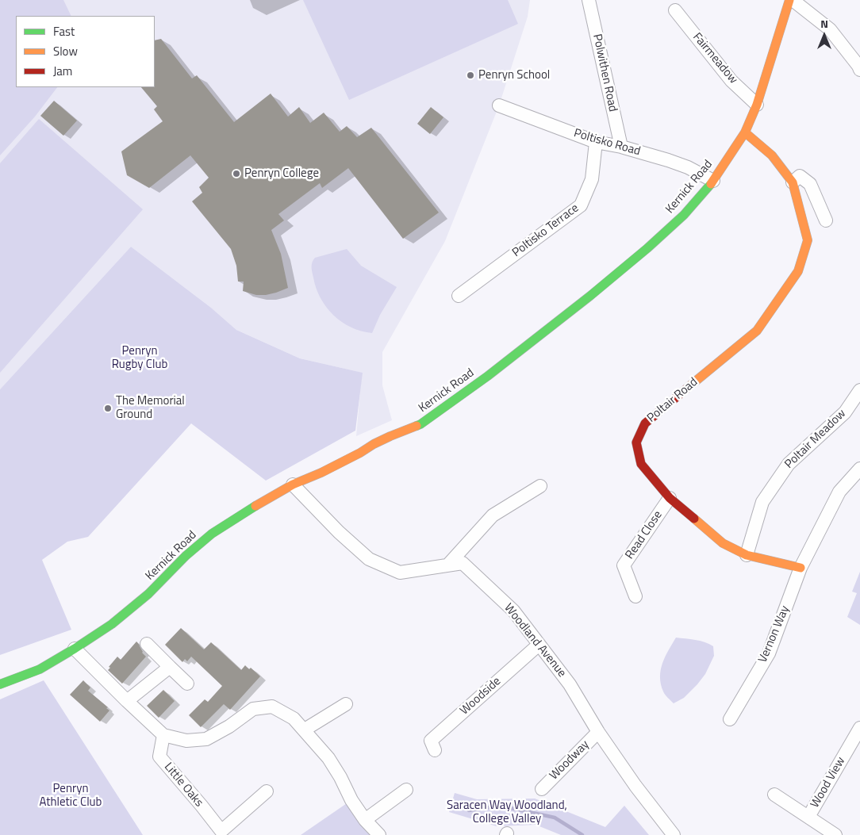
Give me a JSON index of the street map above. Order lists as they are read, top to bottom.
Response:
{
  "streets": {
    "street": [
      "Fairmeadow",
      "Polwithen Road",
      "Poltisko Road",
      "Kernick Road",
      "Poltisko Terrace",
      "Poltair Road",
      "Poltair Meadow",
      "Read Close",
      "Vernon Way",
      "Woodland Avenue",
      "Woodside",
      "Woodway",
      "Wood View",
      "Little Oaks"
    ]
  },
  "crossings": [
    ["Fairmeadow", "Kernick Road"],
    ["Polwithen Road", "Poltisko Road"],
    ["Poltisko Road", "Kernick Road"],
    ["Poltisko Road", "Poltisko Terrace"],
    ["Kernick Road", "Poltair Road"],
    ["Kernick Road", "Woodland Avenue"],
    ["Poltair Road", "Poltair Meadow"],
    ["Poltair Road", "Read Close"],
    ["Poltair Road", "Vernon Way"],
    ["Woodland Avenue", "Woodside"],
    ["Woodland Avenue", "Woodway"]
  ],
  "parks": ["Penryn Rugby Club", "Penryn Athletic Club", "Saracen Way Woodland, College Valley"],
  "places": ["Penryn School", "Penryn College", "The Memorial Ground"],
  "legend": ["Fast", "Slow", "Jam"],
  "north": "top"
}
